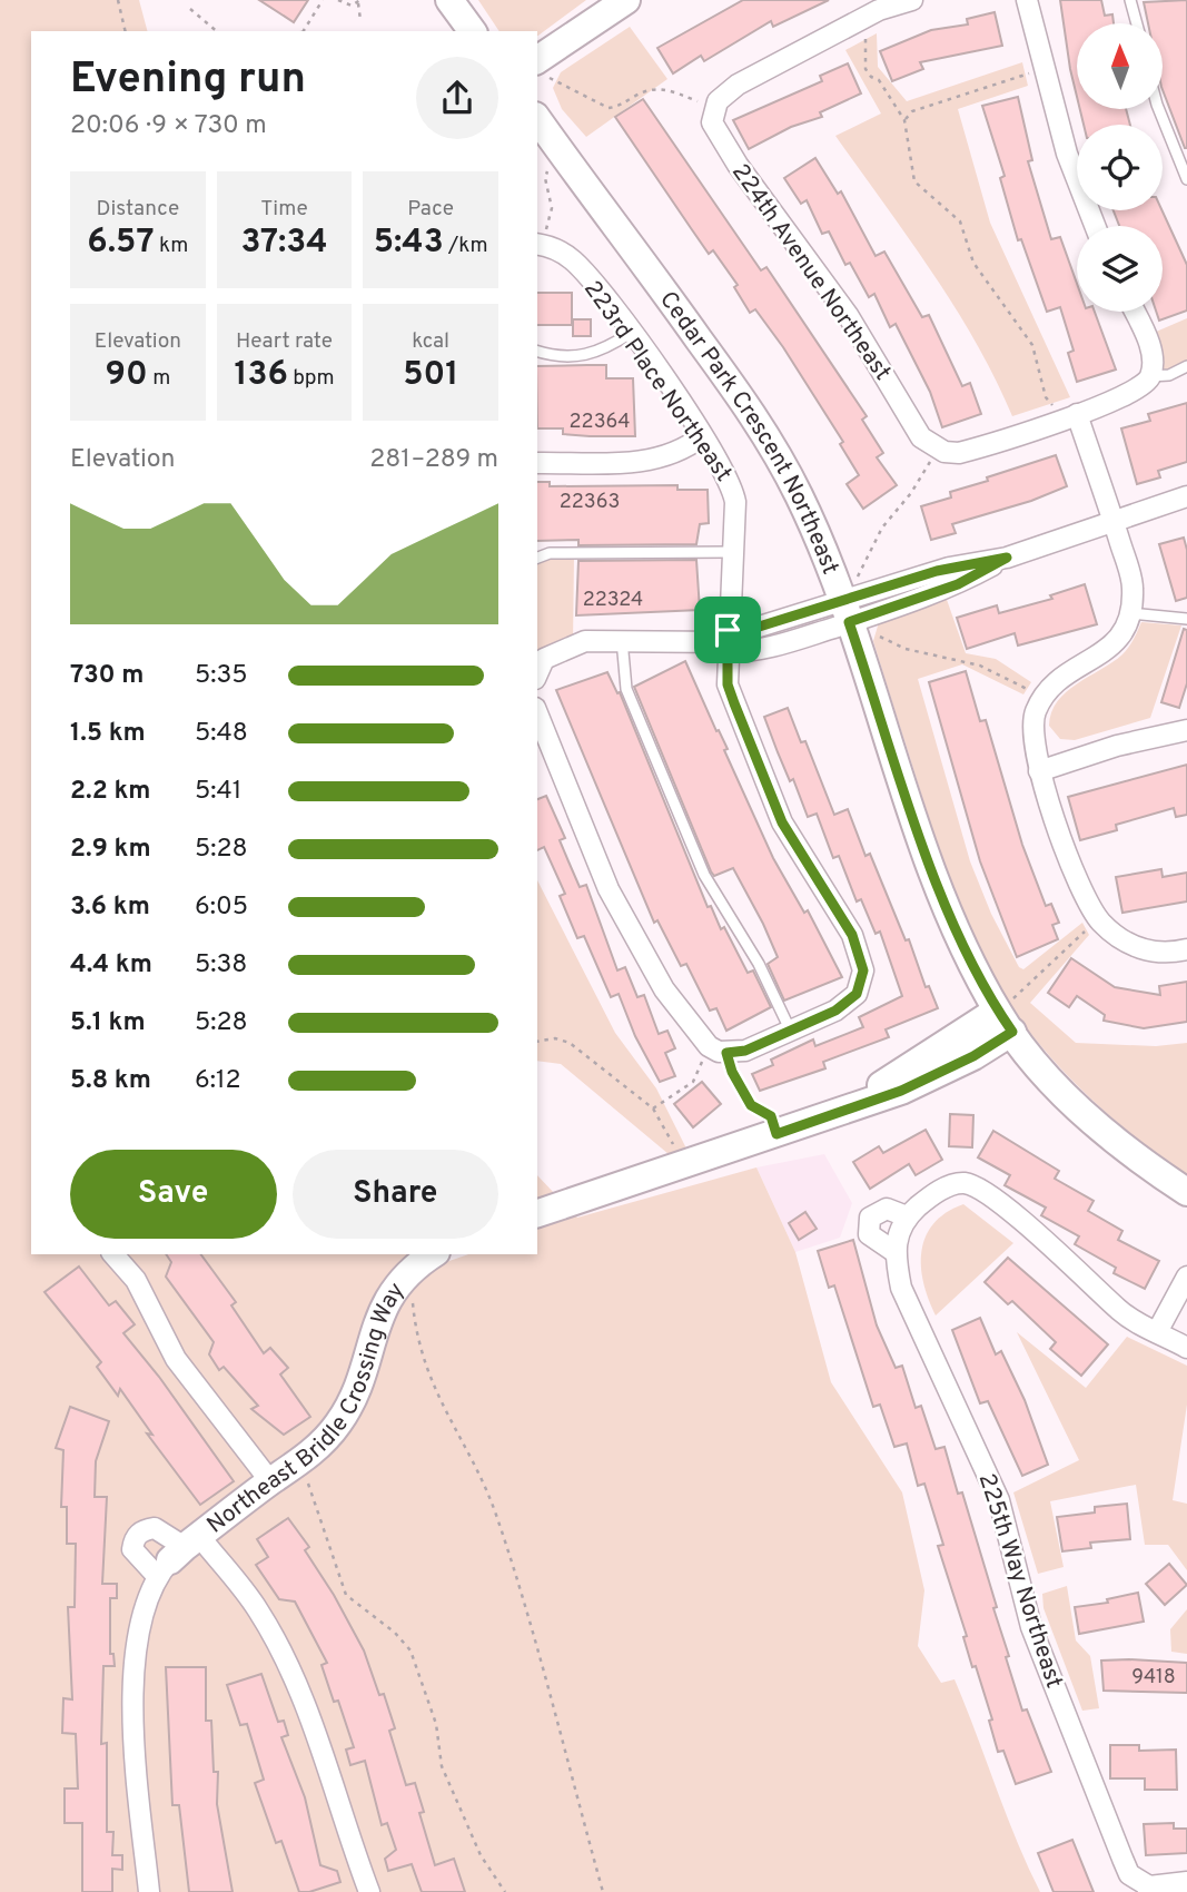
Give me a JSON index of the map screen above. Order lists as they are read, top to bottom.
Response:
{
  "streets": {
    "street": [
      "224th Avenue Northeast",
      "223rd Place Northeast",
      "Cedar Park Crescent Northeast",
      "Northeast Bridle Crossing Way",
      "225th Way Northeast"
    ]
  },
  "house_numbers": [
    "22364",
    "22363",
    "22324",
    "9418"
  ],
  "north": "top",
  "page": {
    "heading": ["Evening run", "20:06 · 9 × 730 m"],
    "stats": [
      ["Distance", "6.57 km"],
      ["Time", "37:34"],
      ["Pace", "5:43 /km"],
      ["Elevation", "90 m"],
      ["Heart rate", "136 bpm"],
      ["kcal", "501"]
    ],
    "chart": ["Elevation", "281–289 m"],
    "list": [
      {
        "name": "730 m",
        "note": "5:35"
      },
      {
        "name": "1.5 km",
        "note": "5:48"
      },
      {
        "name": "2.2 km",
        "note": "5:41"
      },
      {
        "name": "2.9 km",
        "note": "5:28"
      },
      {
        "name": "3.6 km",
        "note": "6:05"
      },
      {
        "name": "4.4 km",
        "note": "5:38"
      },
      {
        "name": "5.1 km",
        "note": "5:28"
      },
      {
        "name": "5.8 km",
        "note": "6:12"
      }
    ],
    "buttons": ["Save", "Share"]
  }
}
